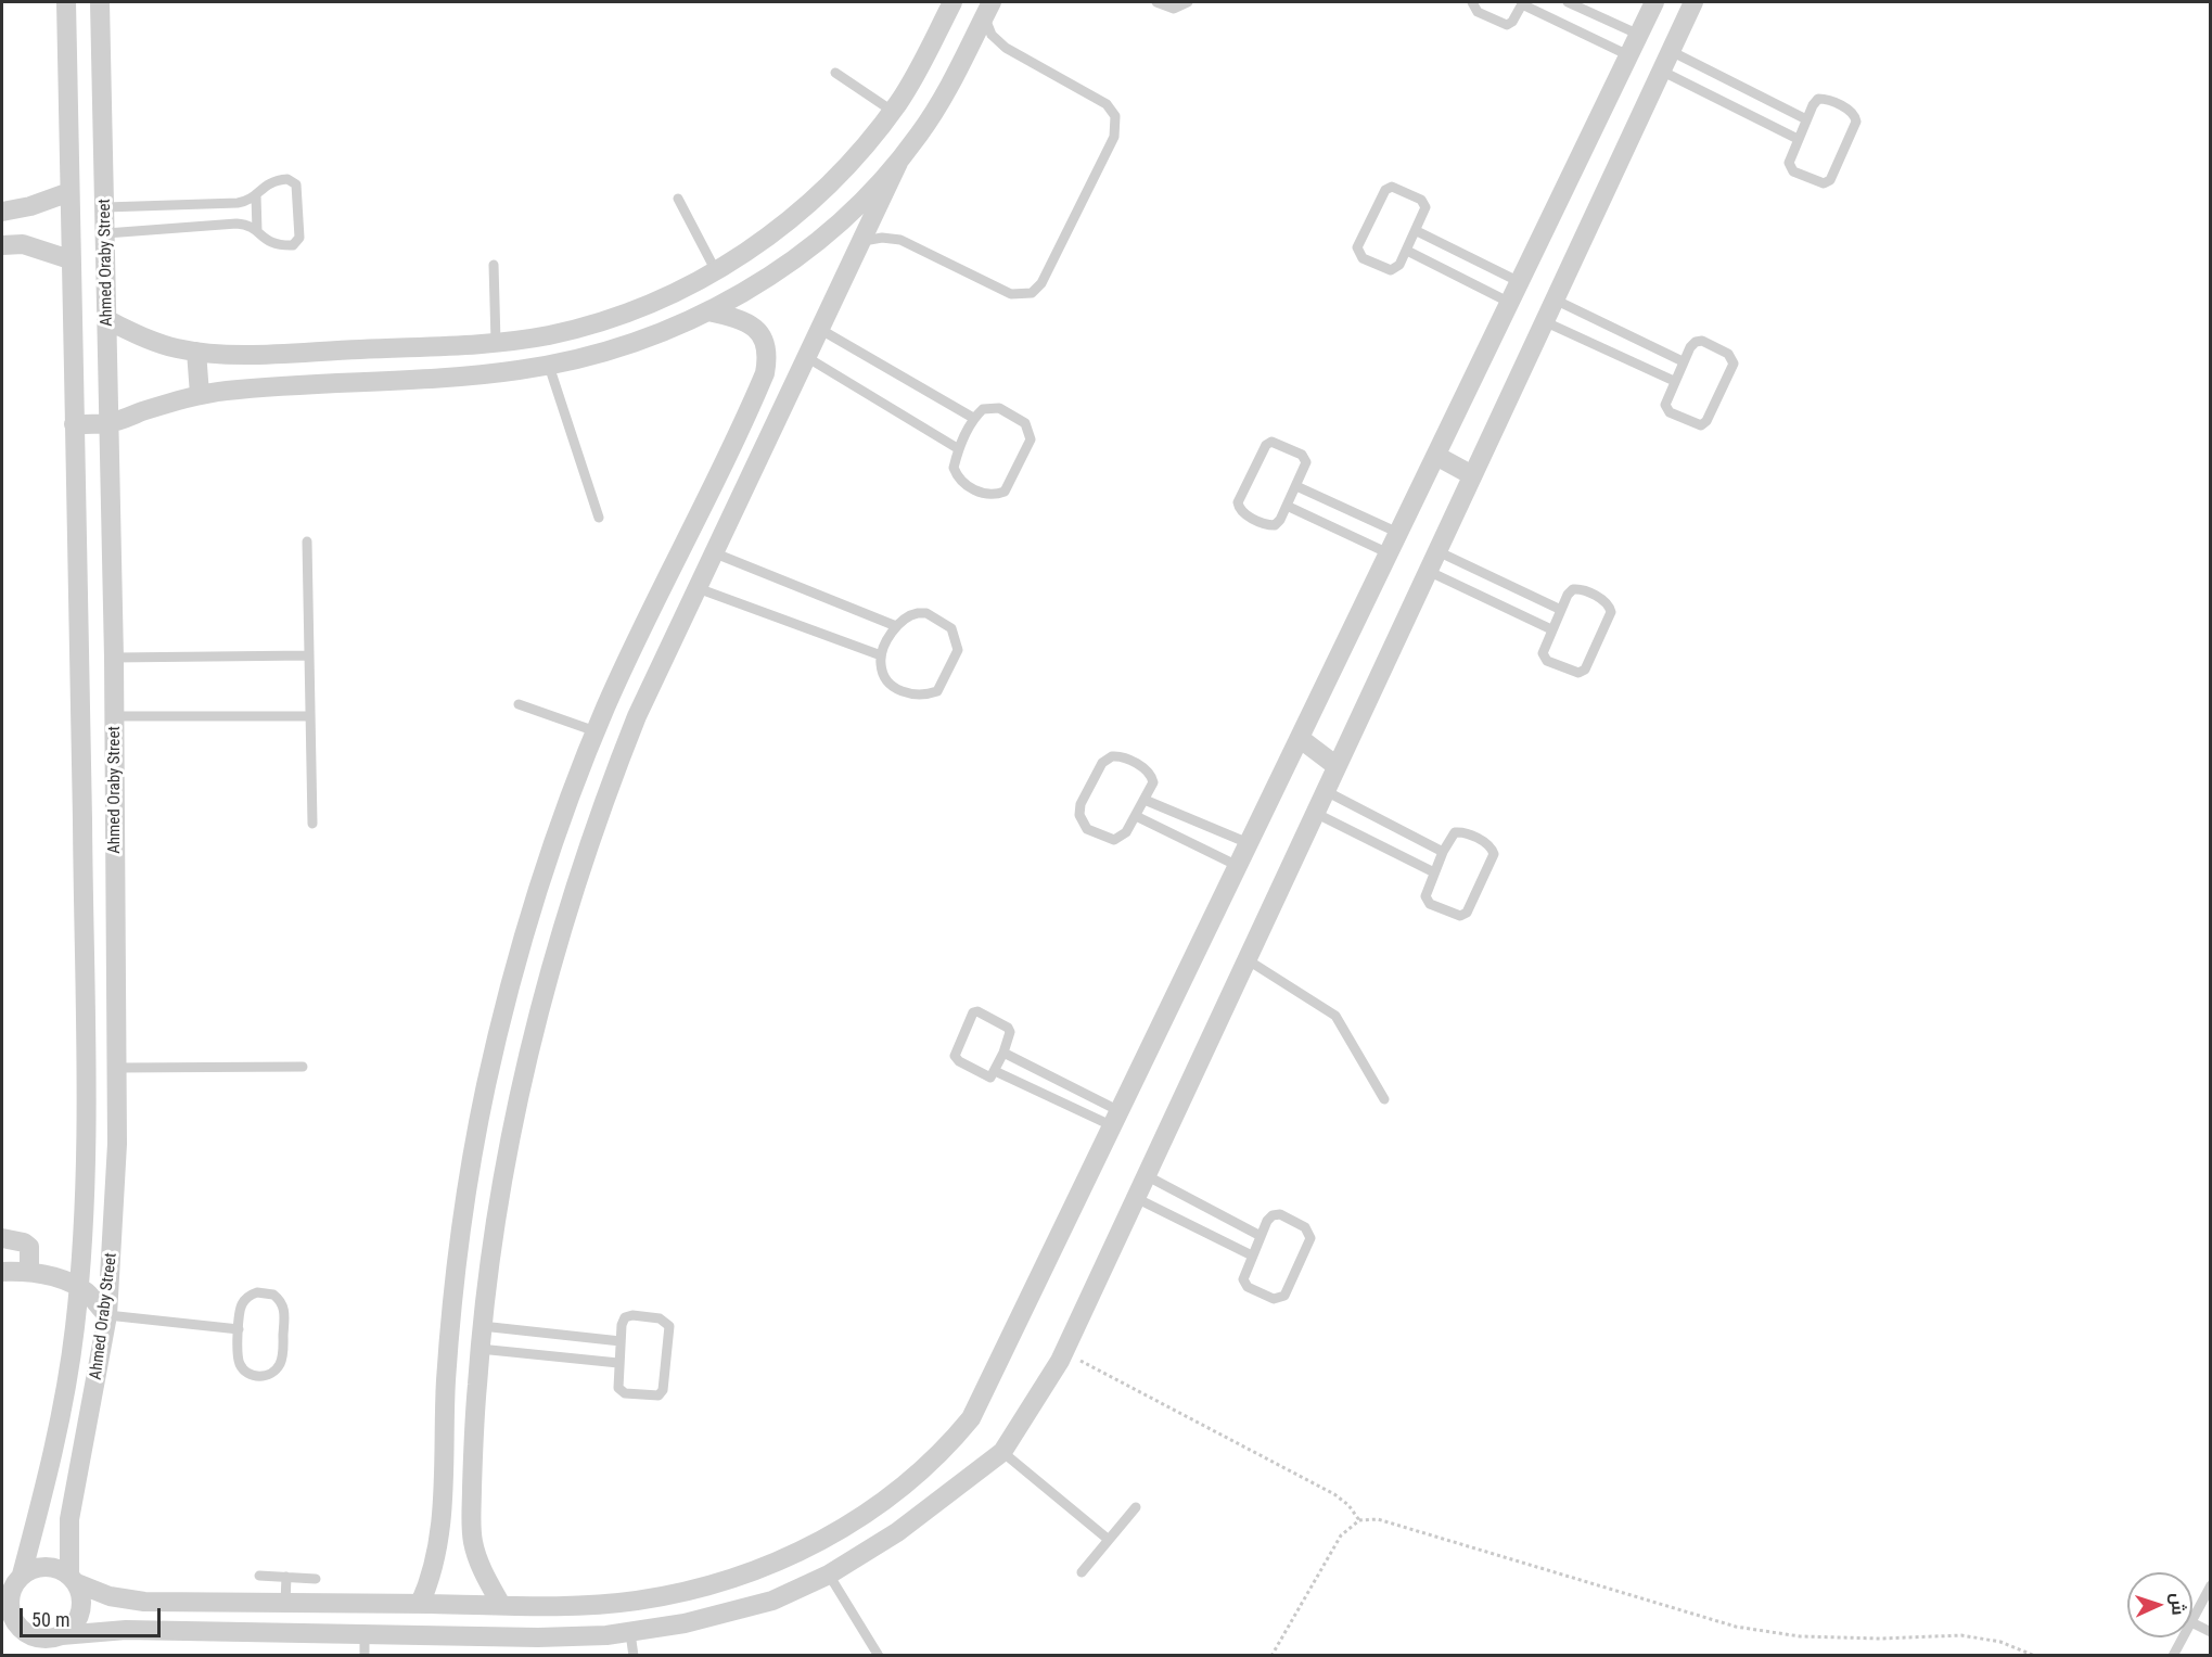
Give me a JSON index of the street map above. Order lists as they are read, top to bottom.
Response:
{
  "streets": {
    "street": ["Ahmed Oraby Street"]
  },
  "scale_bar": "50 m",
  "north": "right"
}
